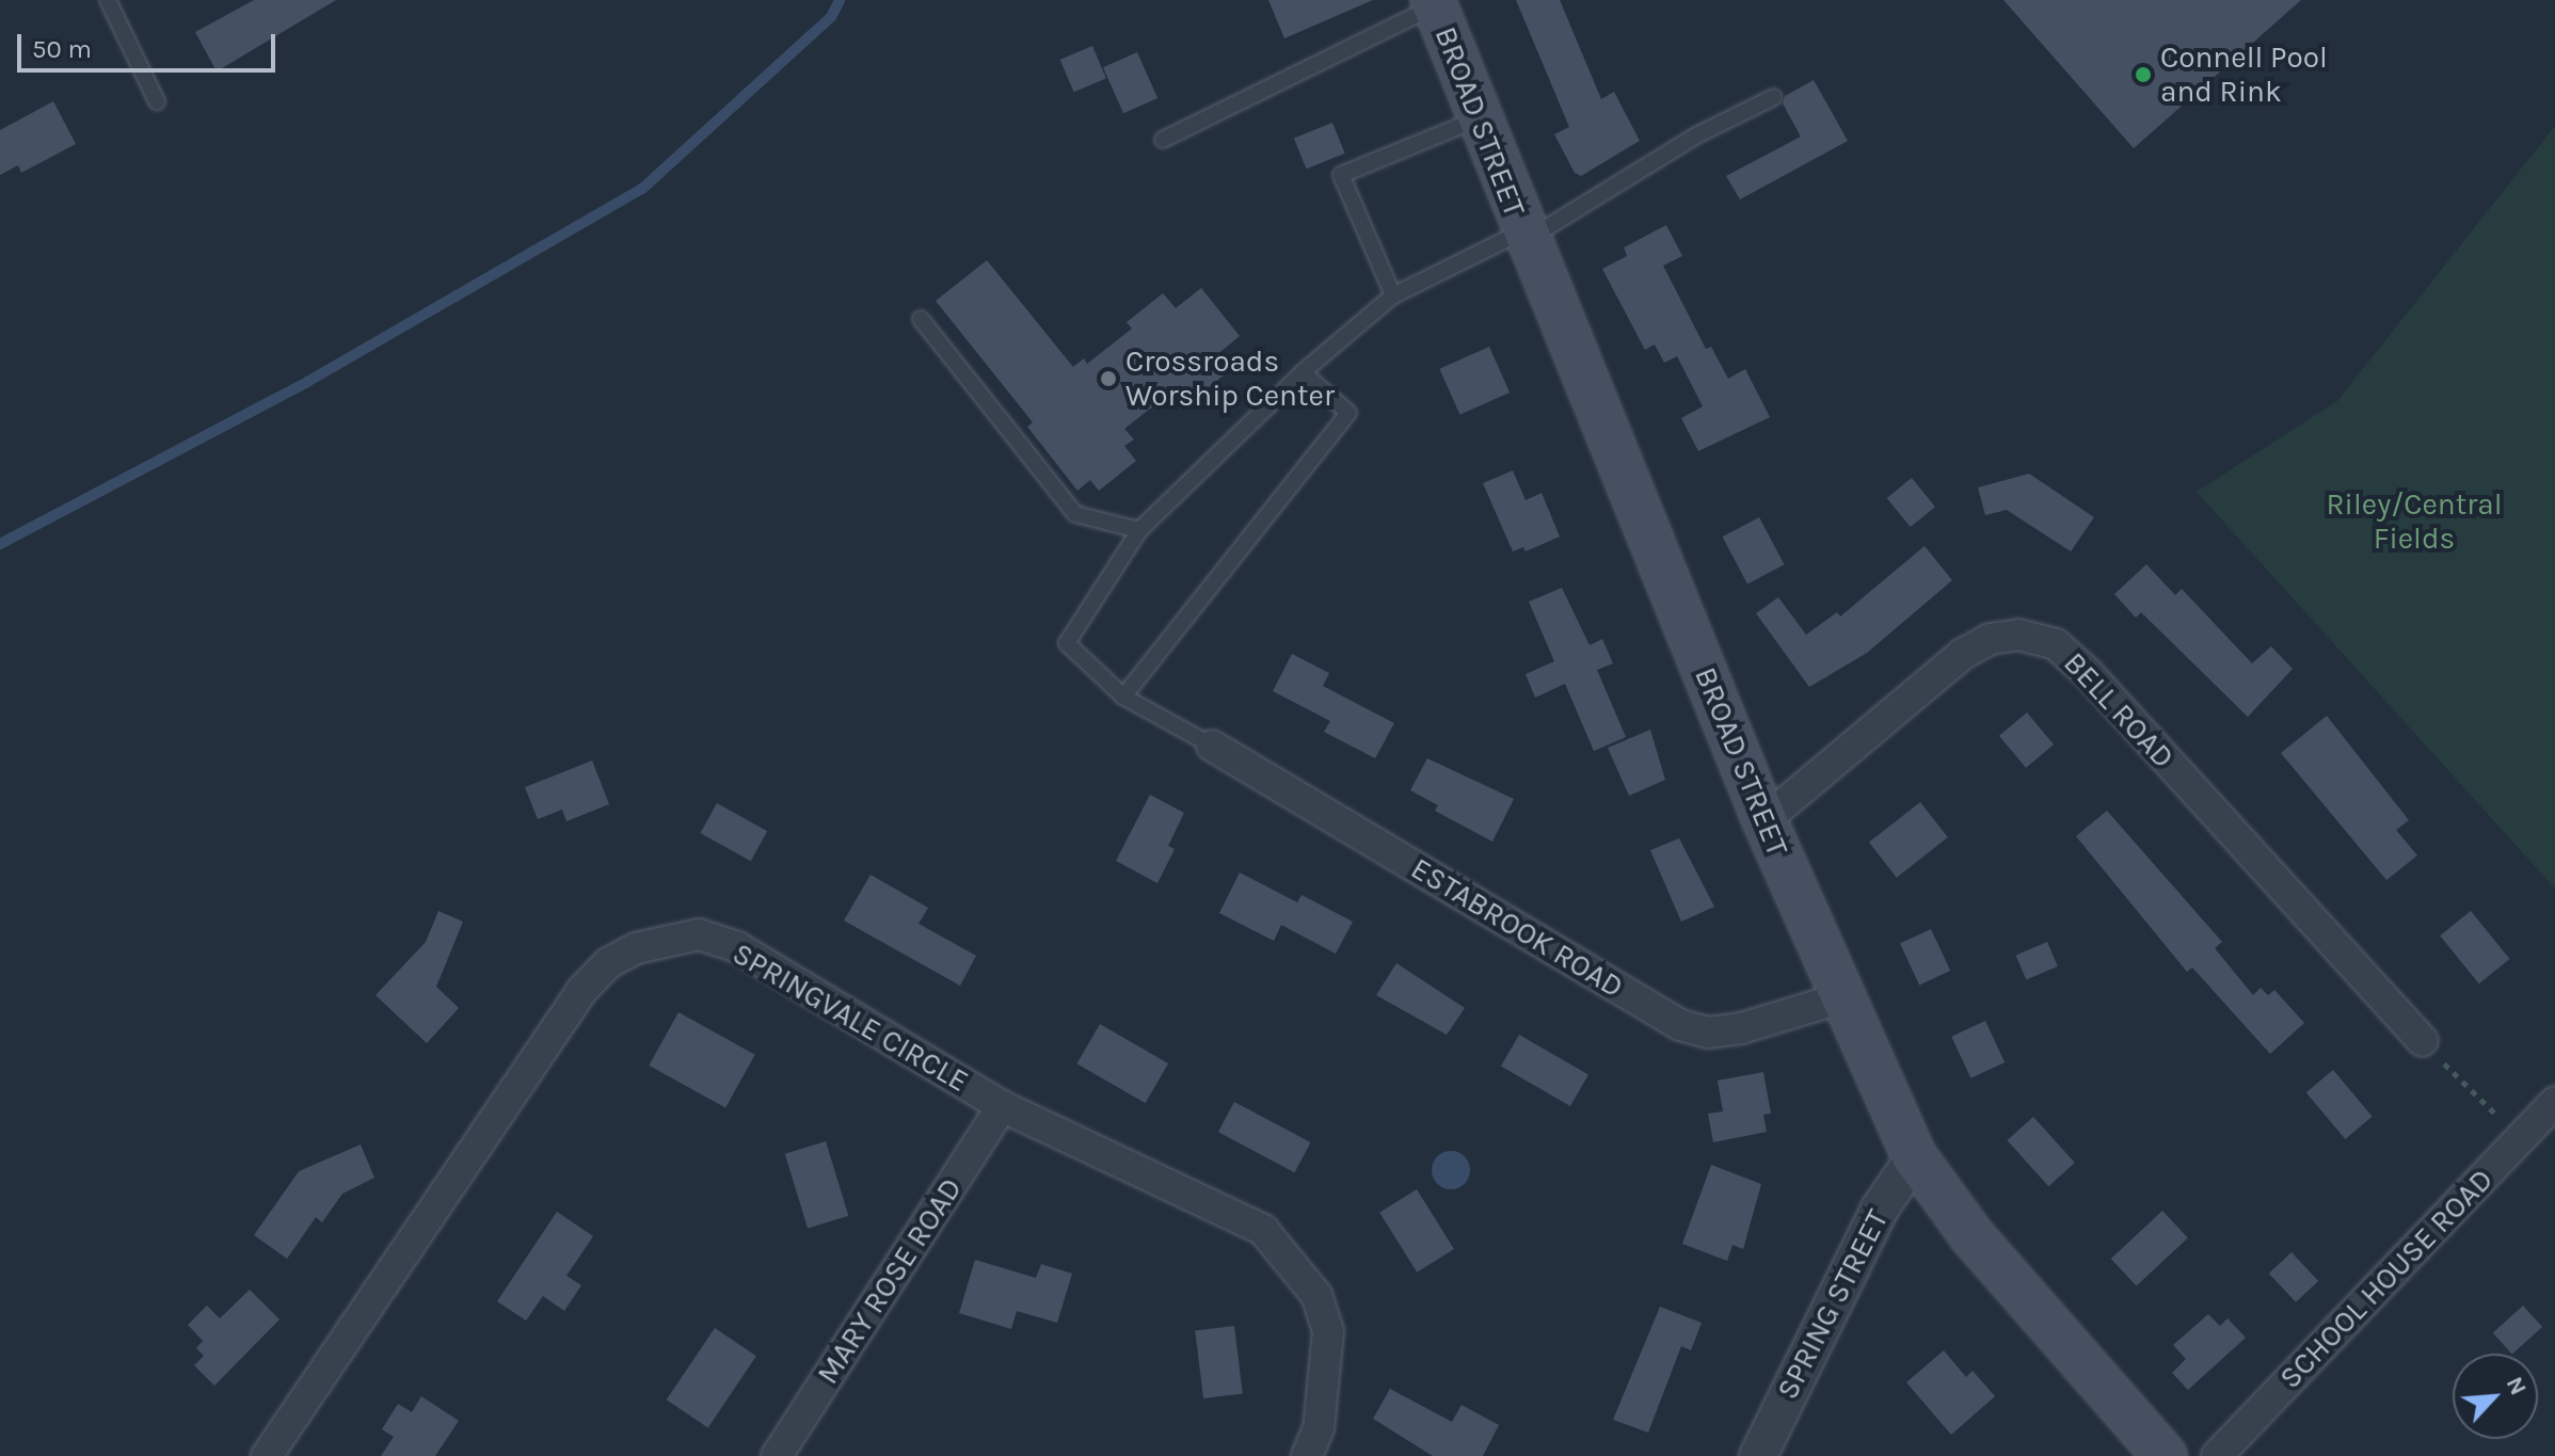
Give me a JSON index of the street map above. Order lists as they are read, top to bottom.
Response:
{
  "streets": {
    "main road": ["BROAD STREET"],
    "street": [
      "BELL ROAD",
      "ESTABROOK ROAD",
      "SPRINGVALE CIRCLE",
      "SCHOOL HOUSE ROAD",
      "MARY ROSE ROAD",
      "SPRING STREET"
    ]
  },
  "crossings": [
    ["BROAD STREET", "BELL ROAD"],
    ["BROAD STREET", "ESTABROOK ROAD"],
    ["BROAD STREET", "SPRING STREET"],
    ["SPRINGVALE CIRCLE", "MARY ROSE ROAD"]
  ],
  "parks": ["Riley/Central Fields"],
  "places": ["Connell Pool and Rink", "Crossroads Worship Center"],
  "scale_bar": "50 m",
  "north": "top right"
}
